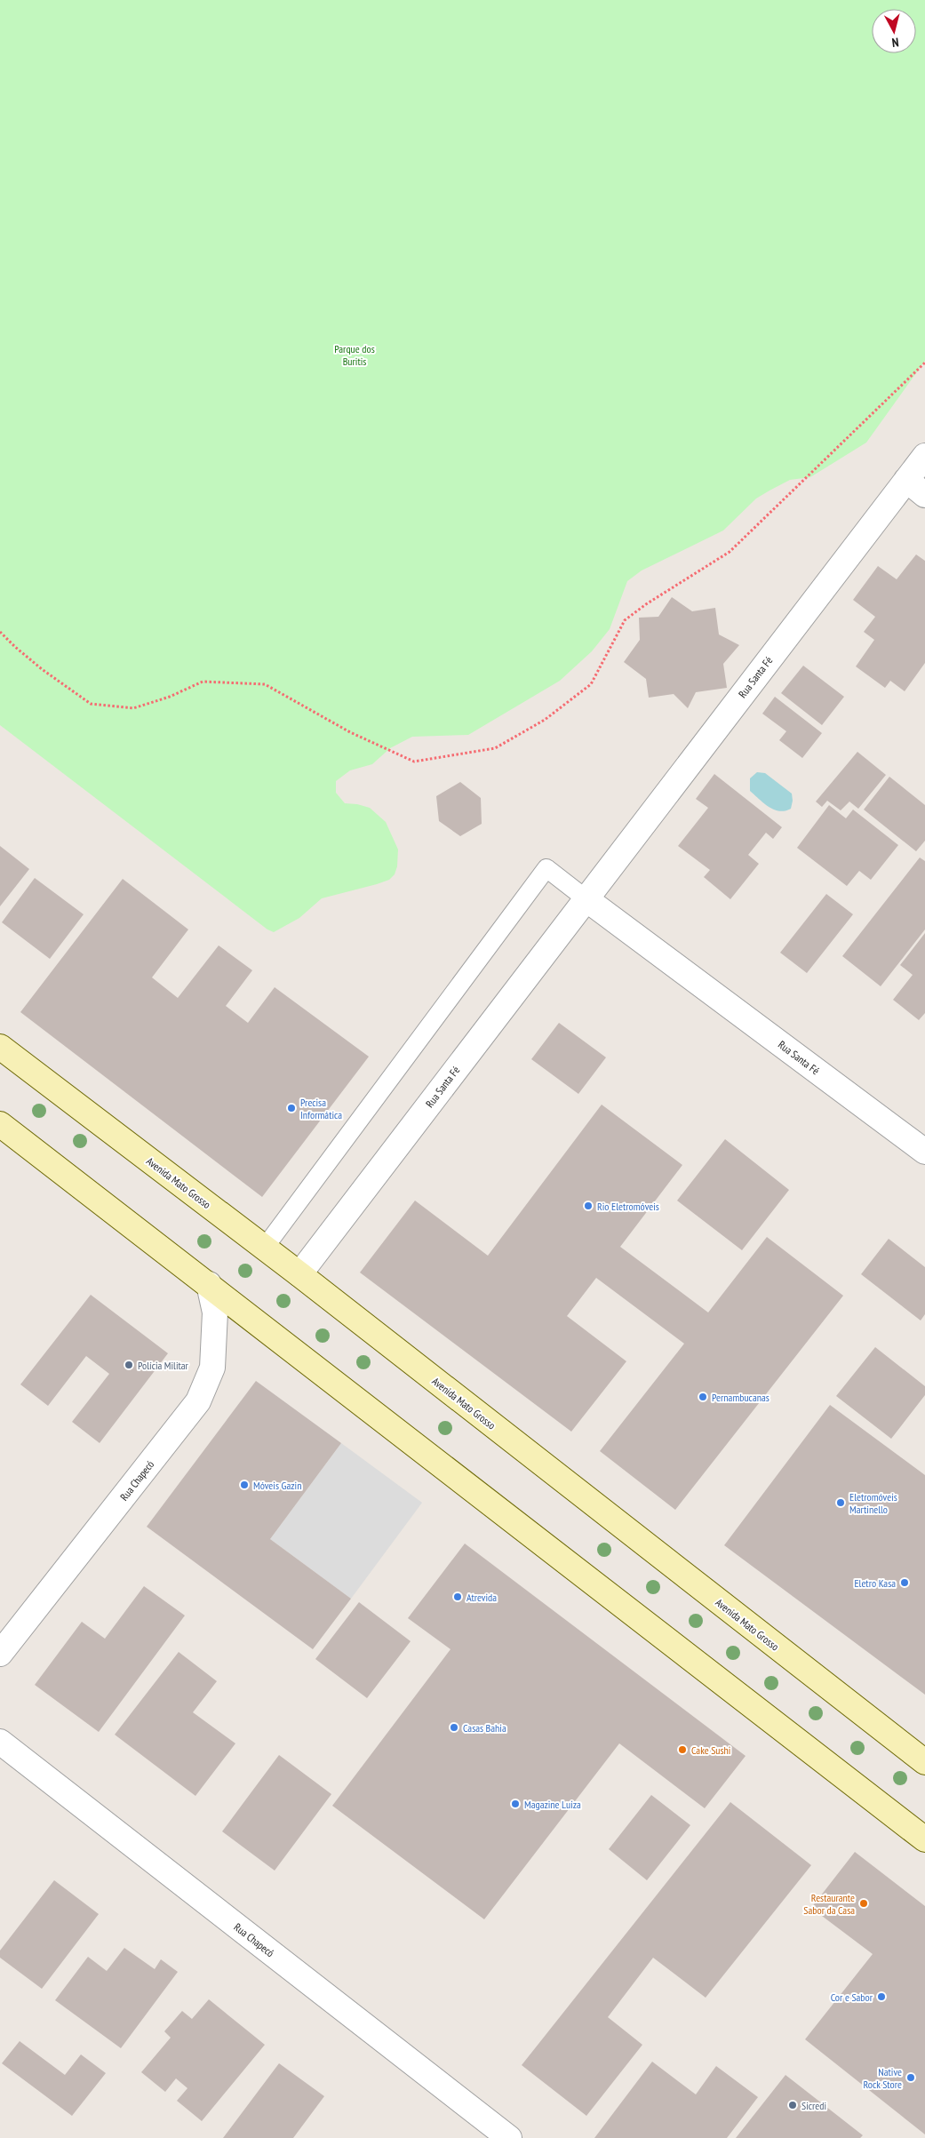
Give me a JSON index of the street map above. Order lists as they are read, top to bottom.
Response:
{
  "streets": {
    "main road": ["Avenida Mato Grosso"],
    "street": ["Rua Santa Fé", "Rua Chapecó"]
  },
  "crossings": [
    ["Rua Santa Fé", "Avenida Mato Grosso"]
  ],
  "parks": ["Parque dos Buritis"],
  "places": [
    "Precisa Informática",
    "Rio Eletromóveis",
    "Polícia Militar",
    "Pernambucanas",
    "Móveis Gazin",
    "Eletromóveis Martinello",
    "Eletro Kasa",
    "Atrevida",
    "Casas Bahia",
    "Cake Sushi",
    "Magazine Luiza",
    "Restaurante Sabor da Casa",
    "Cor e Sabor",
    "Native Rock Store",
    "Sicredi"
  ],
  "north": "bottom"
}
